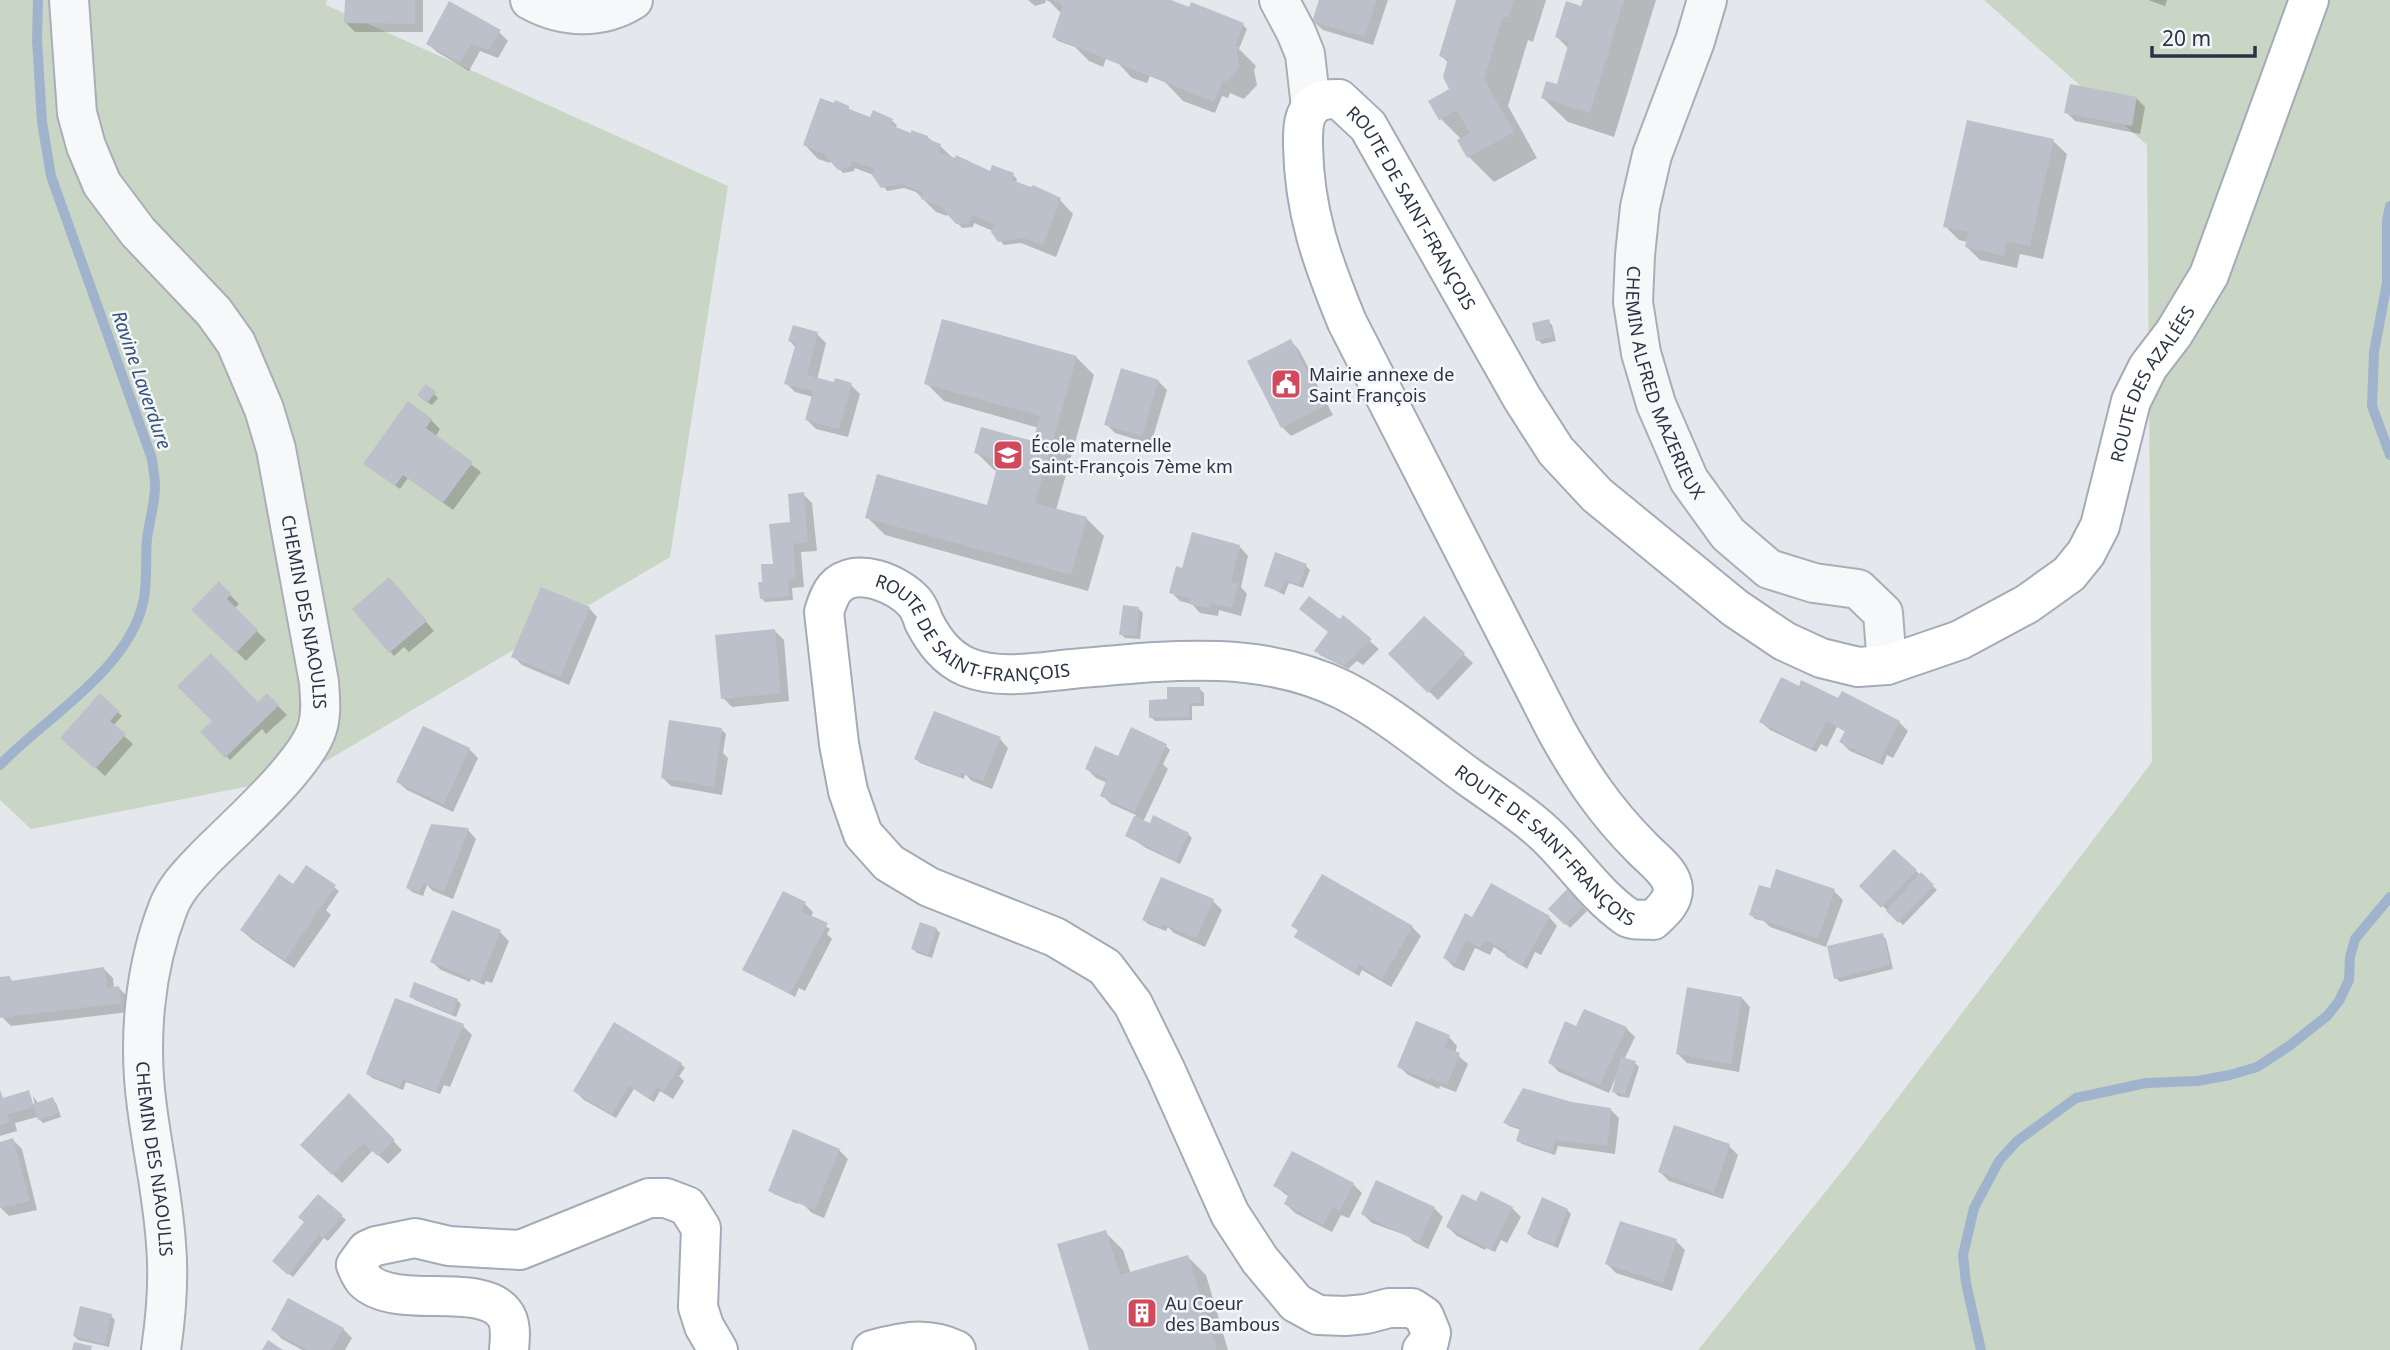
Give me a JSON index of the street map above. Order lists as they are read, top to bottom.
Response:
{
  "streets": {
    "main road": ["ROUTE DE SAINT-FRANÇOIS", "ROUTE DES AZALÉES"],
    "street": ["CHEMIN ALFRED MAZERIEUX", "CHEMIN DES NIAOULIS"]
  },
  "crossings": [
    ["ROUTE DE SAINT-FRANÇOIS", "CHEMIN ALFRED MAZERIEUX"],
    ["ROUTE DE SAINT-FRANÇOIS", "ROUTE DES AZALÉES"],
    ["CHEMIN ALFRED MAZERIEUX", "ROUTE DES AZALÉES"]
  ],
  "water": ["Ravine Laverdure"],
  "places": {
    "public building": ["Mairie annexe de Saint François"],
    "school or university": ["École maternelle Saint-François 7ème km"],
    "building": ["Au Coeur des Bambous"]
  },
  "scale_bar": "20 m"
}
